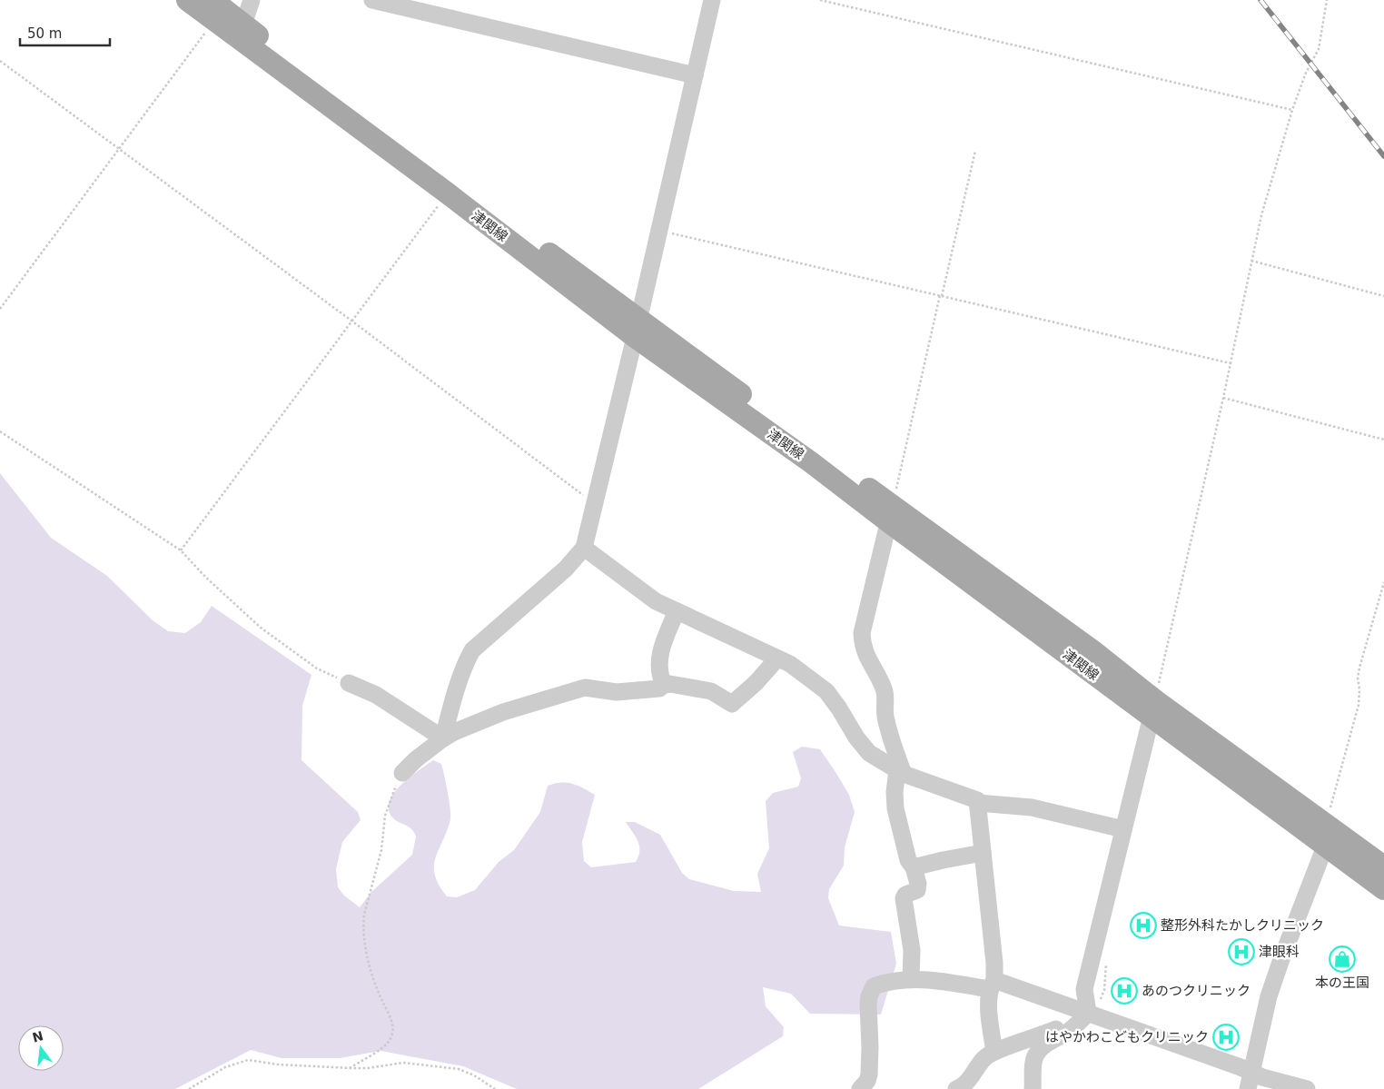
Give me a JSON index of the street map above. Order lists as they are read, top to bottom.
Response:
{
  "streets": {
    "main road": ["津関線"]
  },
  "places": {
    "hospital": [
      "整形外科たかしクリニック",
      "津眼科",
      "あのつクリニック",
      "はやかわこどもクリニック"
    ],
    "shop": ["本の王国"]
  },
  "scale_bar": "50 m",
  "north": "top"
}
